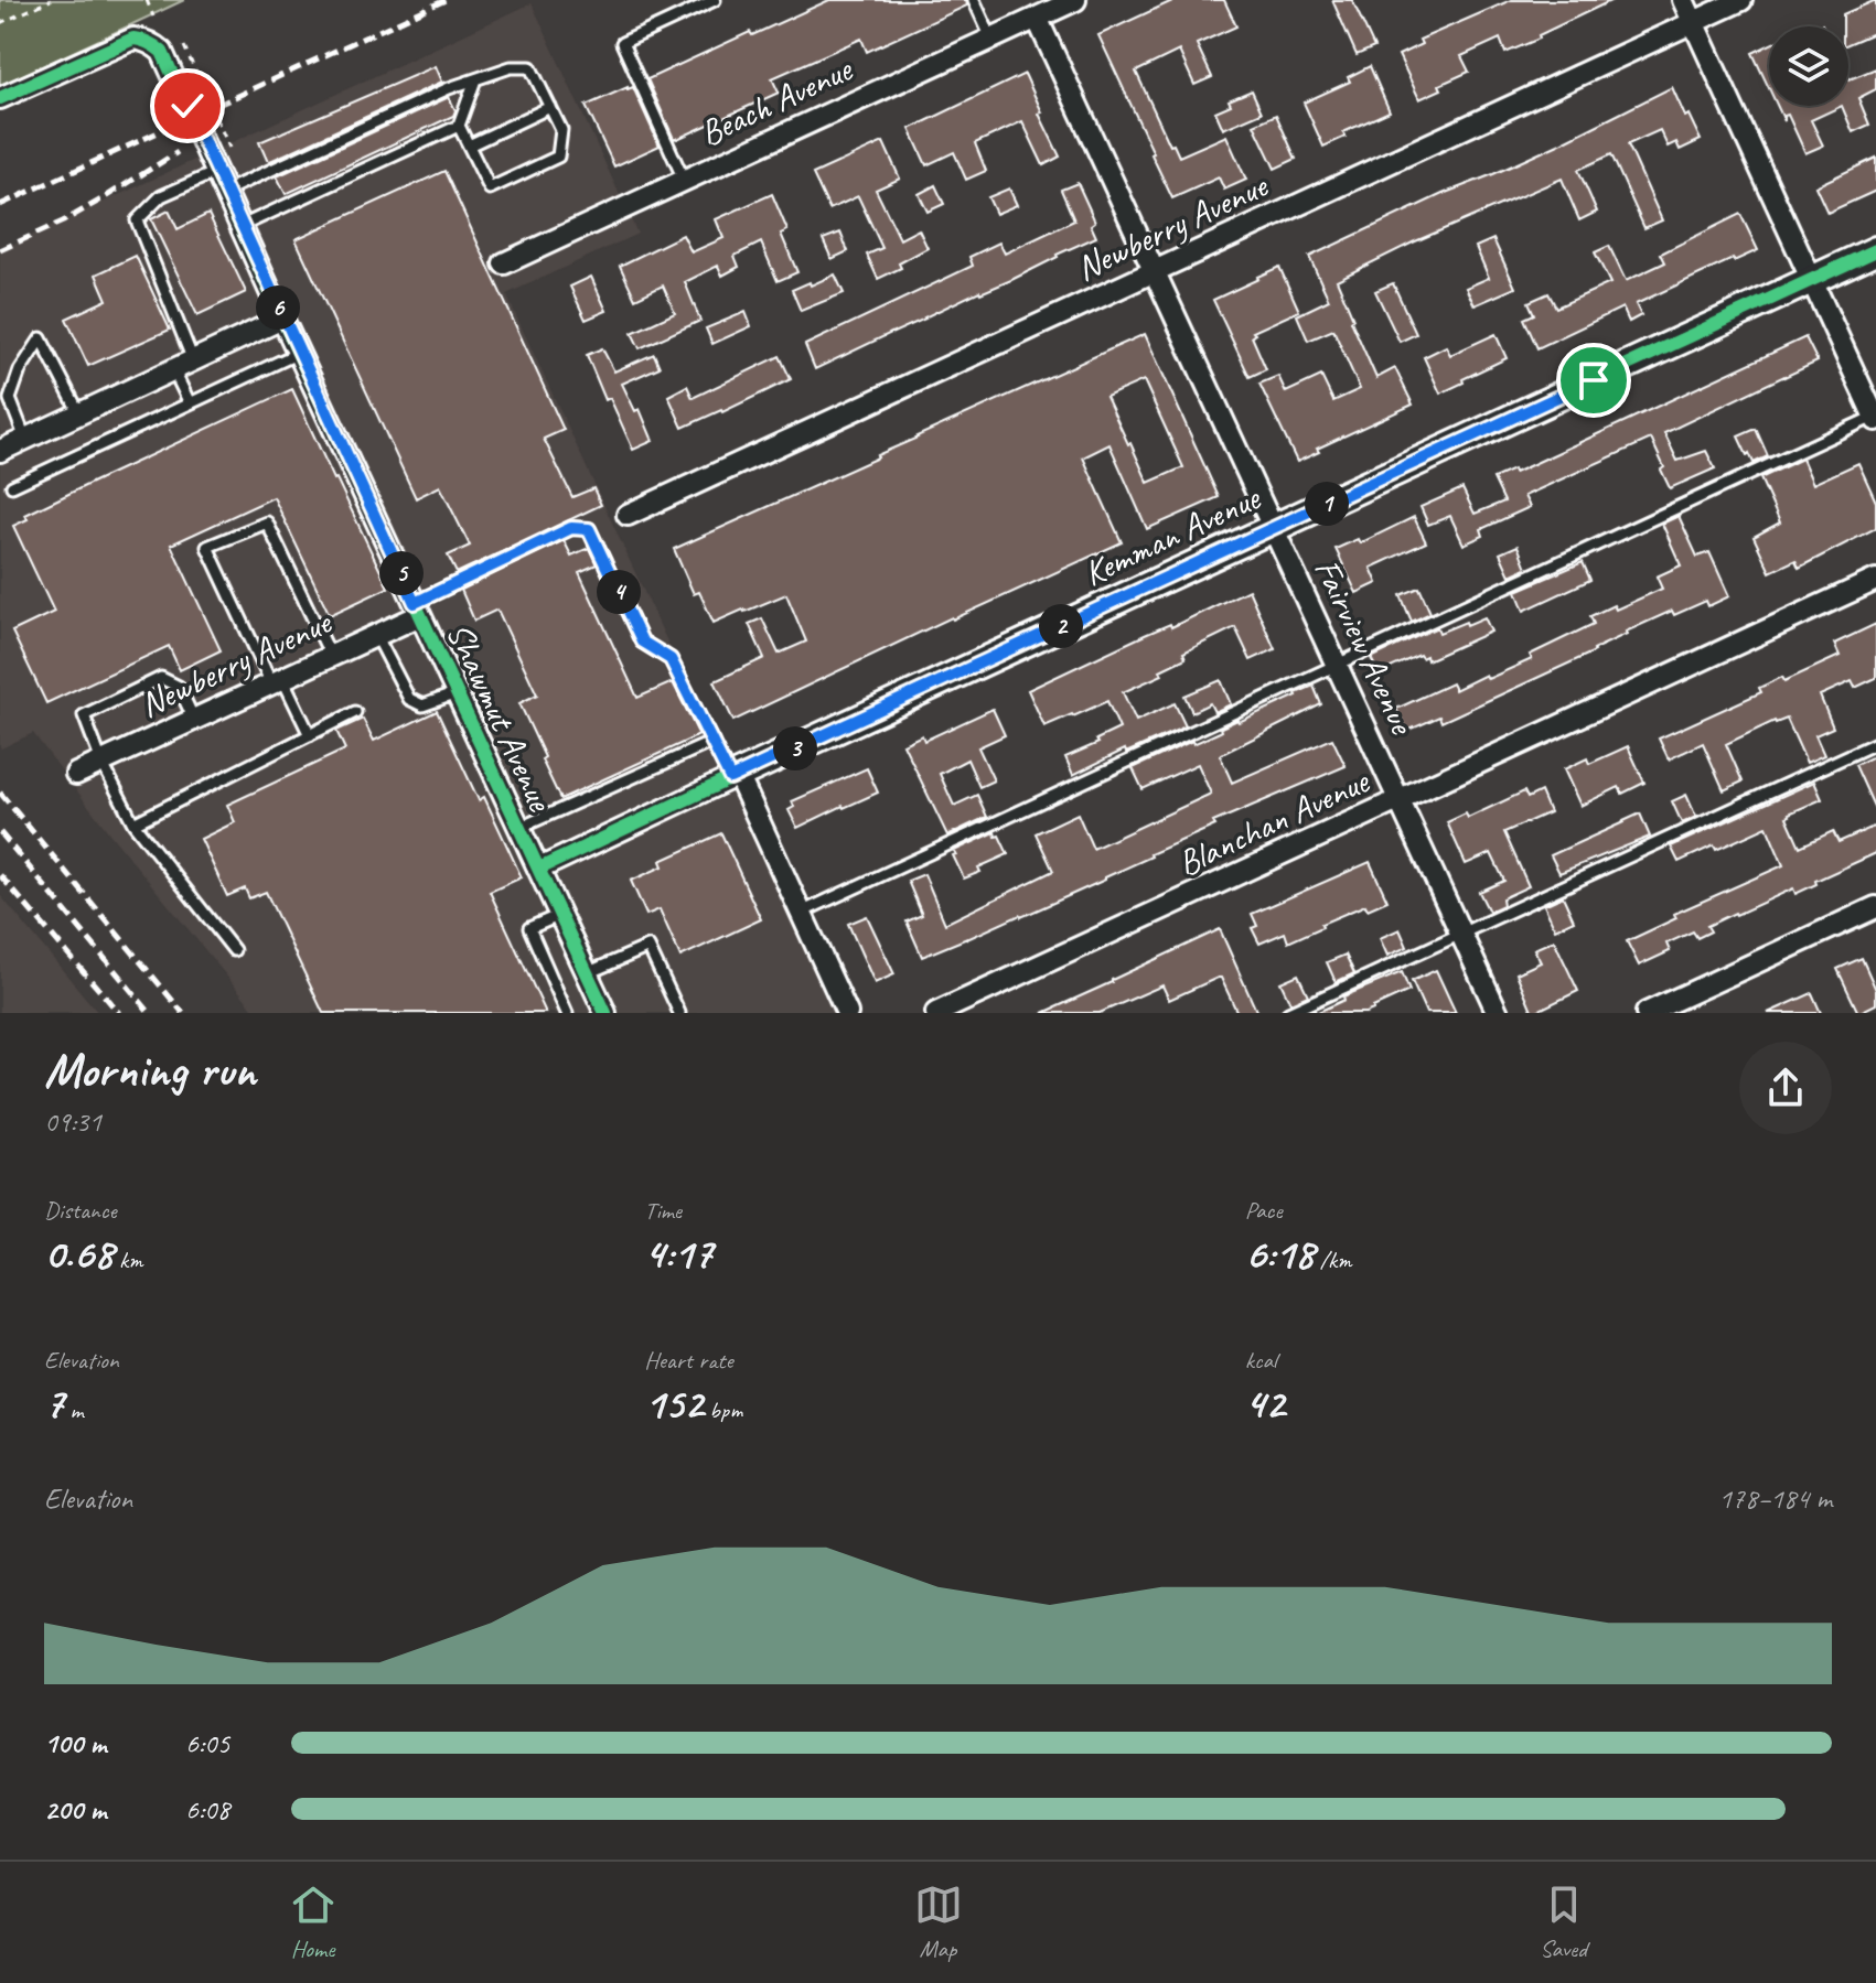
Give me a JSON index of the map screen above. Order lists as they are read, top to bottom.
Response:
{
  "streets": {
    "street": [
      "Beach Avenue",
      "Newberry Avenue",
      "Kemman Avenue",
      "Fairview Avenue",
      "Shawmut Avenue",
      "Blanchan Avenue"
    ]
  },
  "crossings": [
    ["Beach Avenue", "Fairview Avenue"],
    ["Newberry Avenue", "Fairview Avenue"],
    ["Newberry Avenue", "Shawmut Avenue"],
    ["Kemman Avenue", "Fairview Avenue"],
    ["Fairview Avenue", "Blanchan Avenue"]
  ],
  "page": {
    "pins": [
      "6",
      "1",
      "5",
      "4",
      "2",
      "3"
    ],
    "heading": ["Morning run", "09:31"],
    "stats": [
      ["Distance", "0.68 km"],
      ["Time", "4:17"],
      ["Pace", "6:18 /km"],
      ["Elevation", "7 m"],
      ["Heart rate", "152 bpm"],
      ["kcal", "42"]
    ],
    "chart": ["Elevation", "178–184 m"],
    "list": [
      {
        "name": "100 m",
        "note": "6:05"
      },
      {
        "name": "200 m",
        "note": "6:08"
      }
    ],
    "tabs": ["Home", "Map", "Saved"]
  }
}
